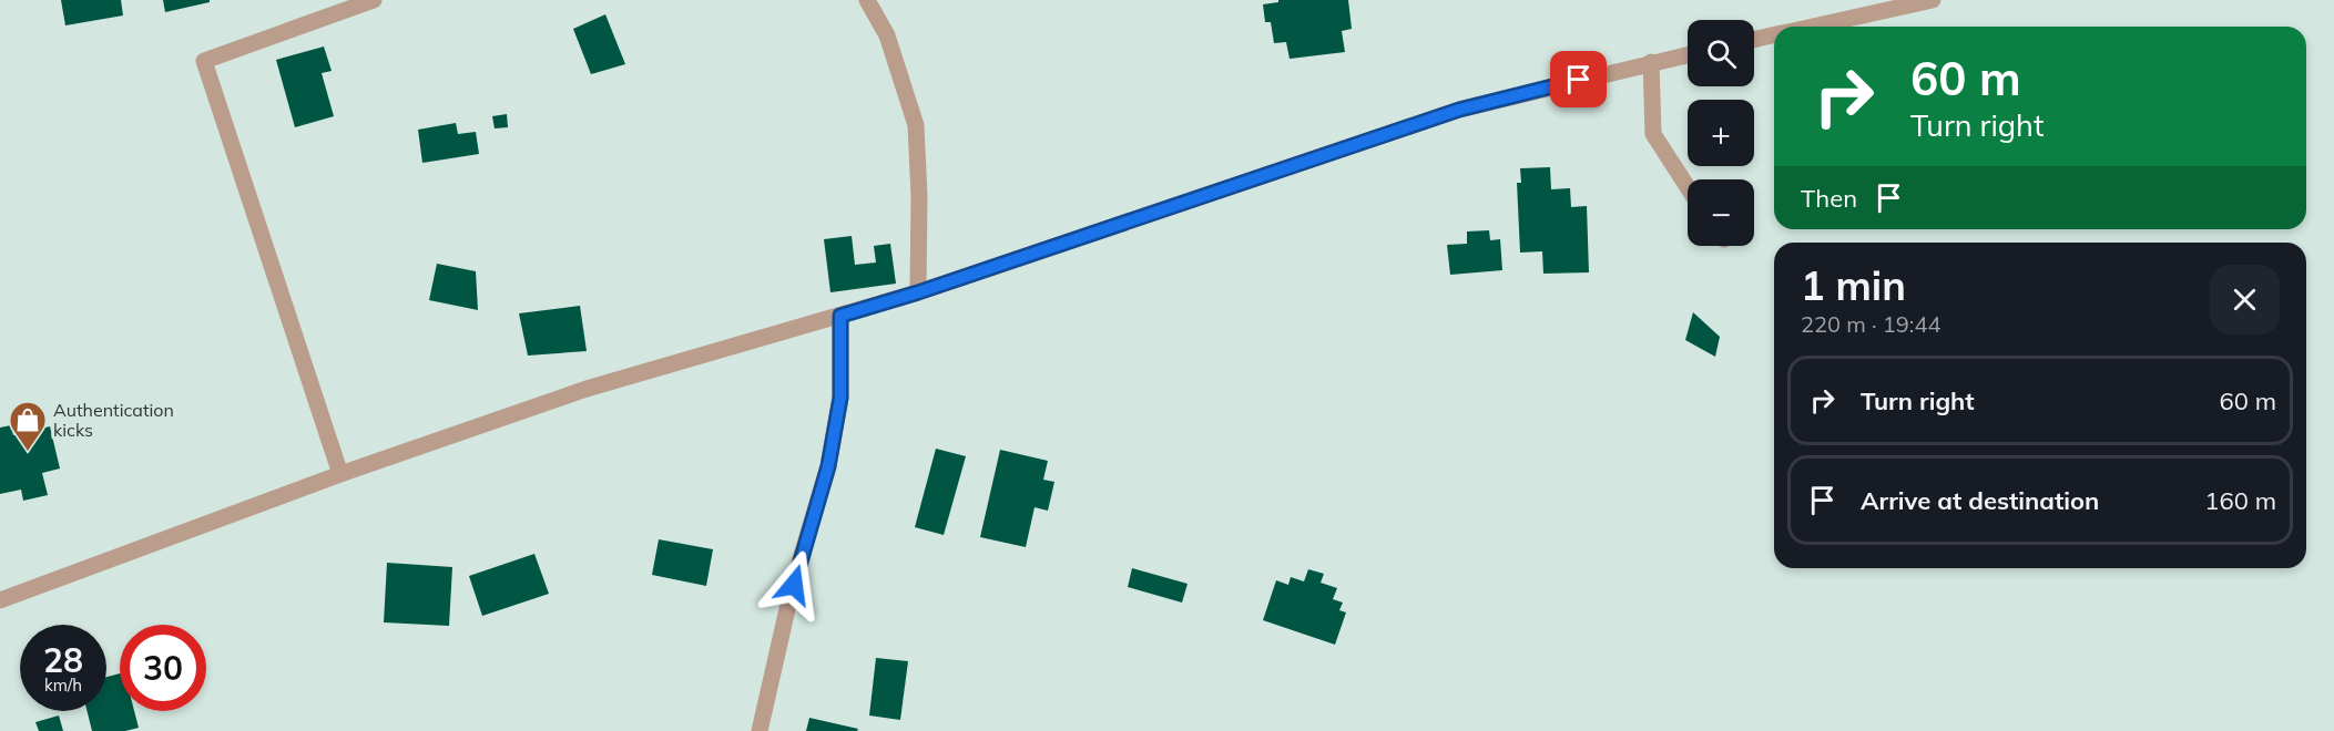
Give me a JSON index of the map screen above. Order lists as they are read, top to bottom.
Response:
{
  "places": {
    "shop": ["Authentication kicks"]
  },
  "page": {
    "map_buttons": ["+", "−"],
    "turn": ["60 m", "Turn right"],
    "then": "Then",
    "heading": ["1 min", "220 m · 19:44"],
    "list": [
      {
        "name": "Turn right",
        "value": "60 m"
      },
      {
        "name": "Arrive at destination",
        "value": "160 m"
      }
    ],
    "speed": "28 km/h",
    "limit": "30"
  }
}
